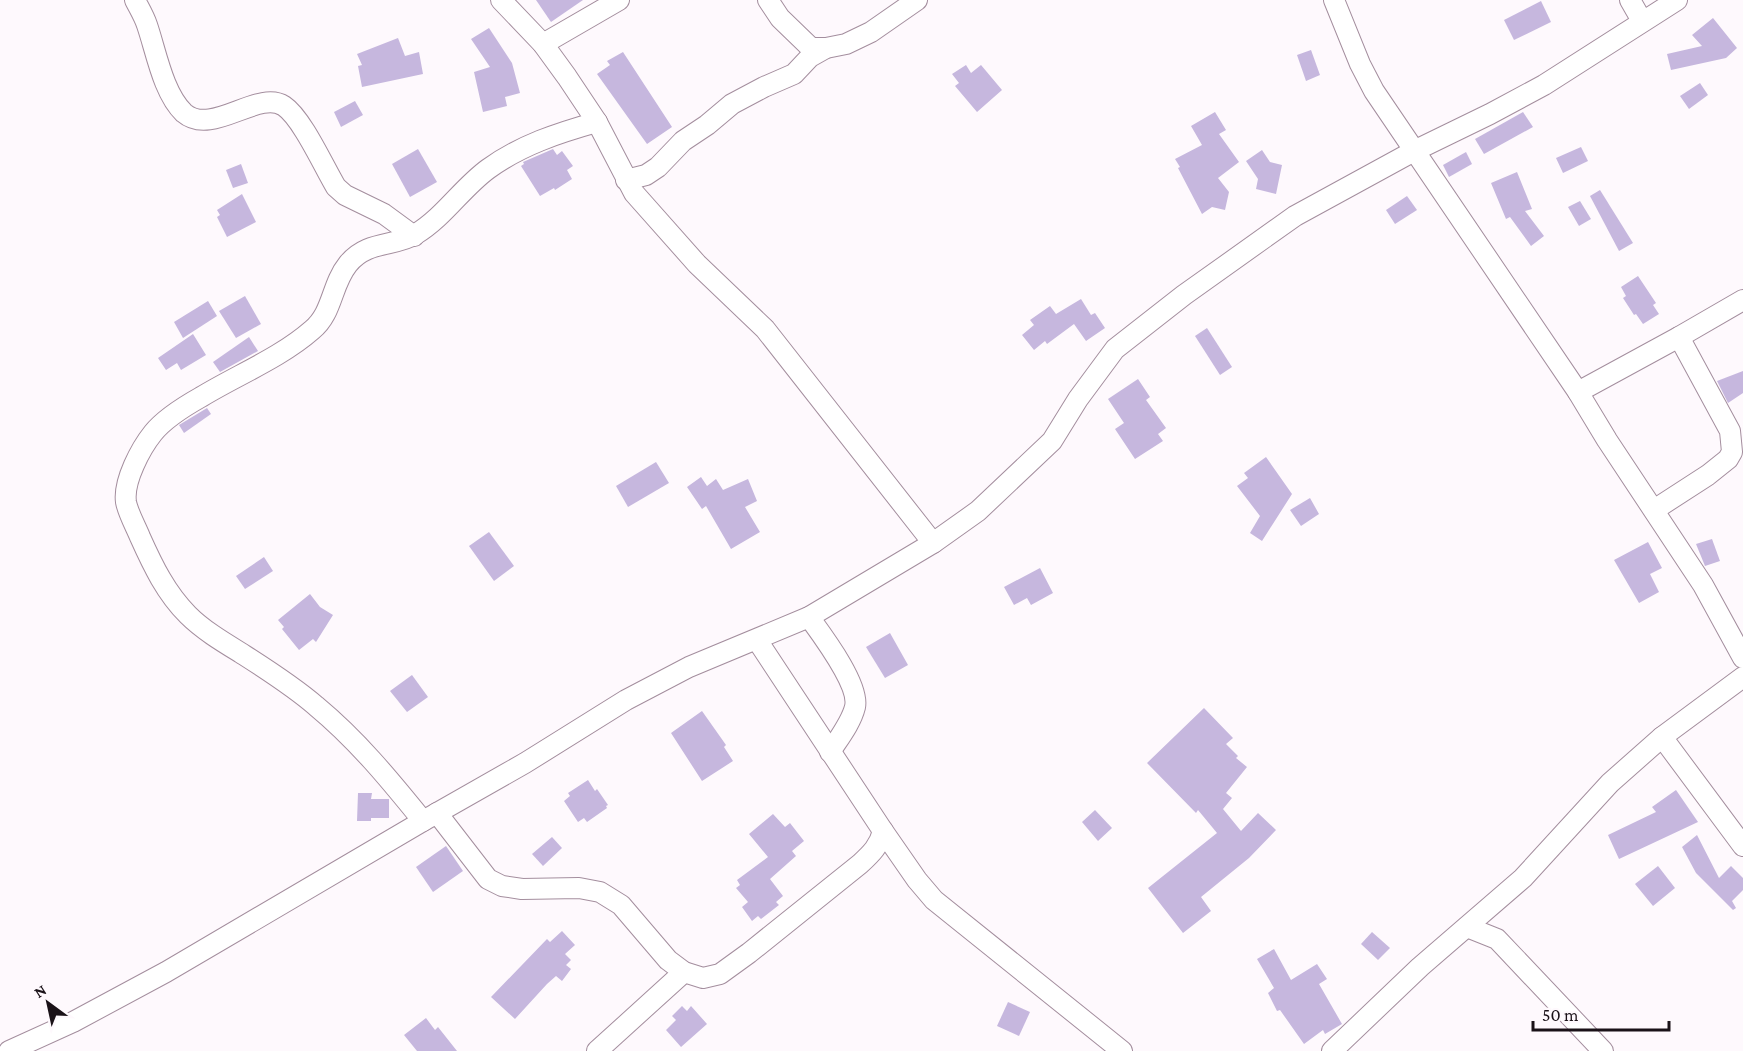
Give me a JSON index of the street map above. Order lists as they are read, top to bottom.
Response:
{
  "scale_bar": "50 m",
  "north": "top left"
}
